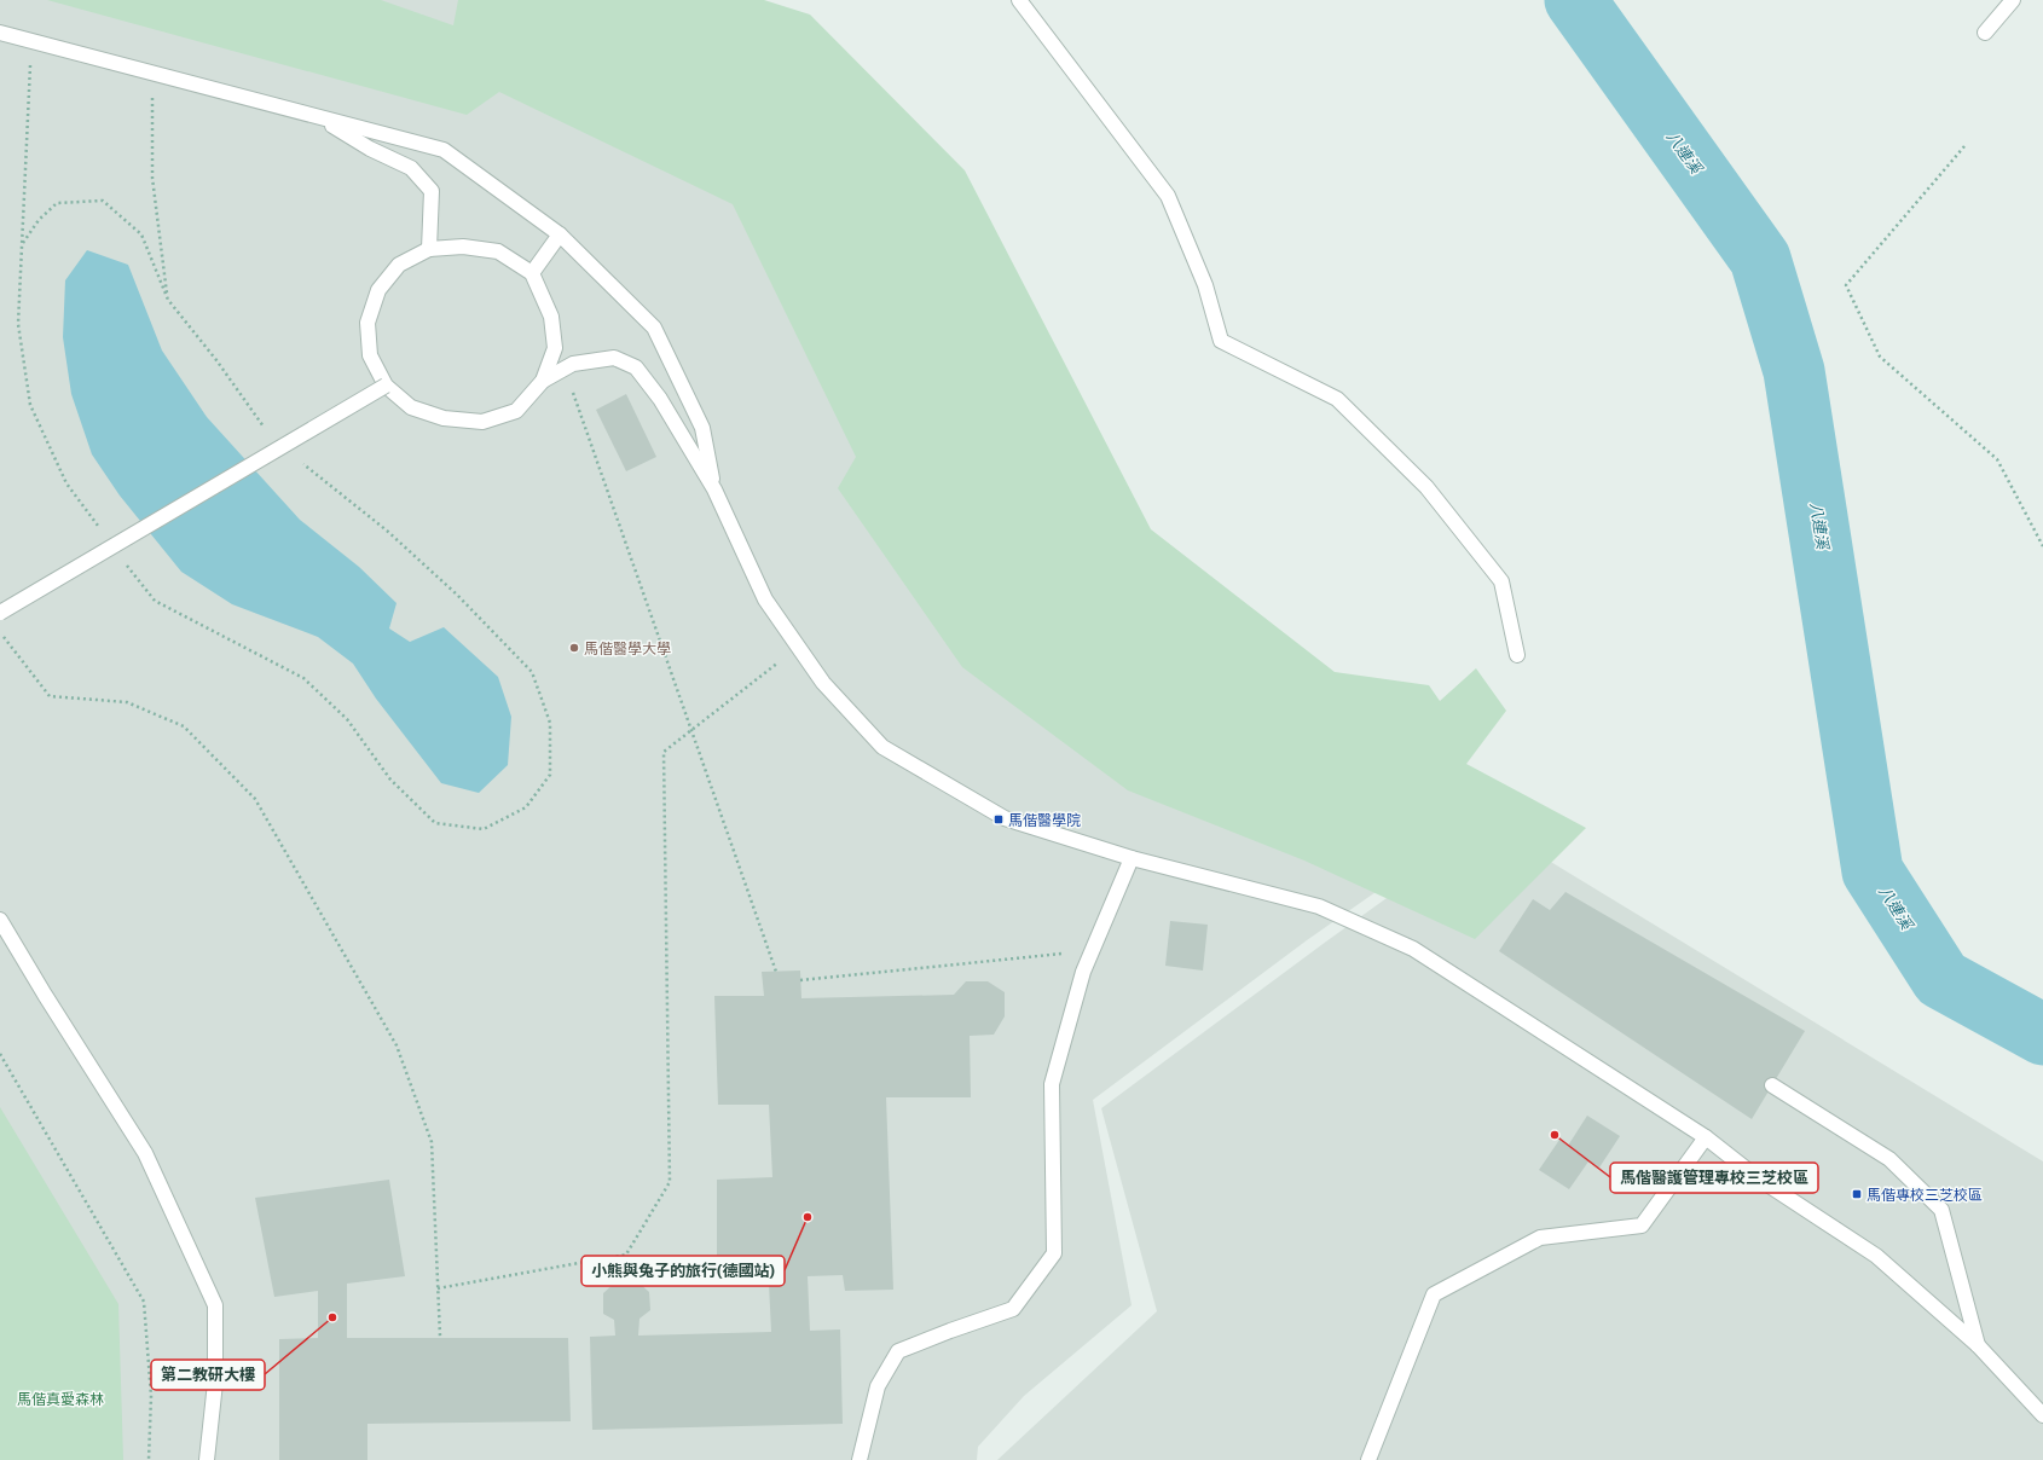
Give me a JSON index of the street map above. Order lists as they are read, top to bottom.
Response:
{
  "water": ["八連溪"],
  "parks": ["馬偕真愛森林"],
  "places": {
    "other": [
      "馬偕醫學大學",
      "馬偕醫護管理專校三芝校區",
      "小熊與兔子的旅行(德國站)",
      "第二教研大樓"
    ],
    "transit": ["馬偕醫學院", "馬偕專校三芝校區"]
  }
}
